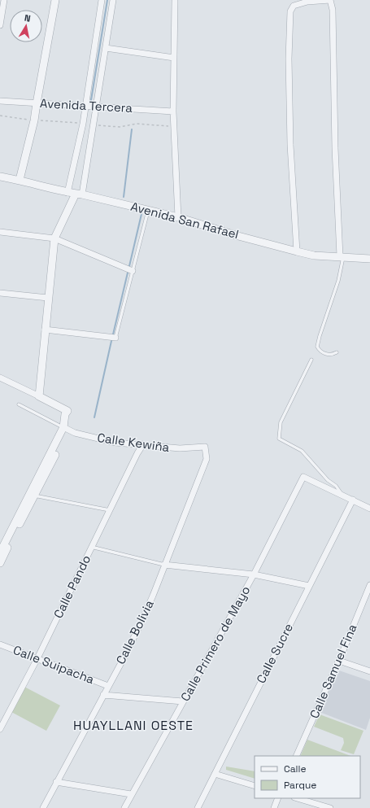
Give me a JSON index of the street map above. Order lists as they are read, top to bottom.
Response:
{
  "streets": {
    "street": [
      "Avenida Tercera",
      "Avenida San Rafael",
      "Calle Kewiña",
      "Calle Pando",
      "Calle Bolivia",
      "Calle Primero de Mayo",
      "Calle Sucre",
      "Calle Suipacha",
      "Calle Samuel Fina"
    ]
  },
  "crossings": [
    ["Calle Kewiña", "Calle Pando"],
    ["Calle Kewiña", "Calle Bolivia"],
    ["Calle Pando", "Calle Suipacha"],
    ["Calle Bolivia", "Calle Suipacha"],
    ["Calle Primero de Mayo", "Calle Suipacha"]
  ],
  "districts": ["HUAYLLANI OESTE"],
  "legend": ["Calle", "Parque"],
  "north": "top"
}
